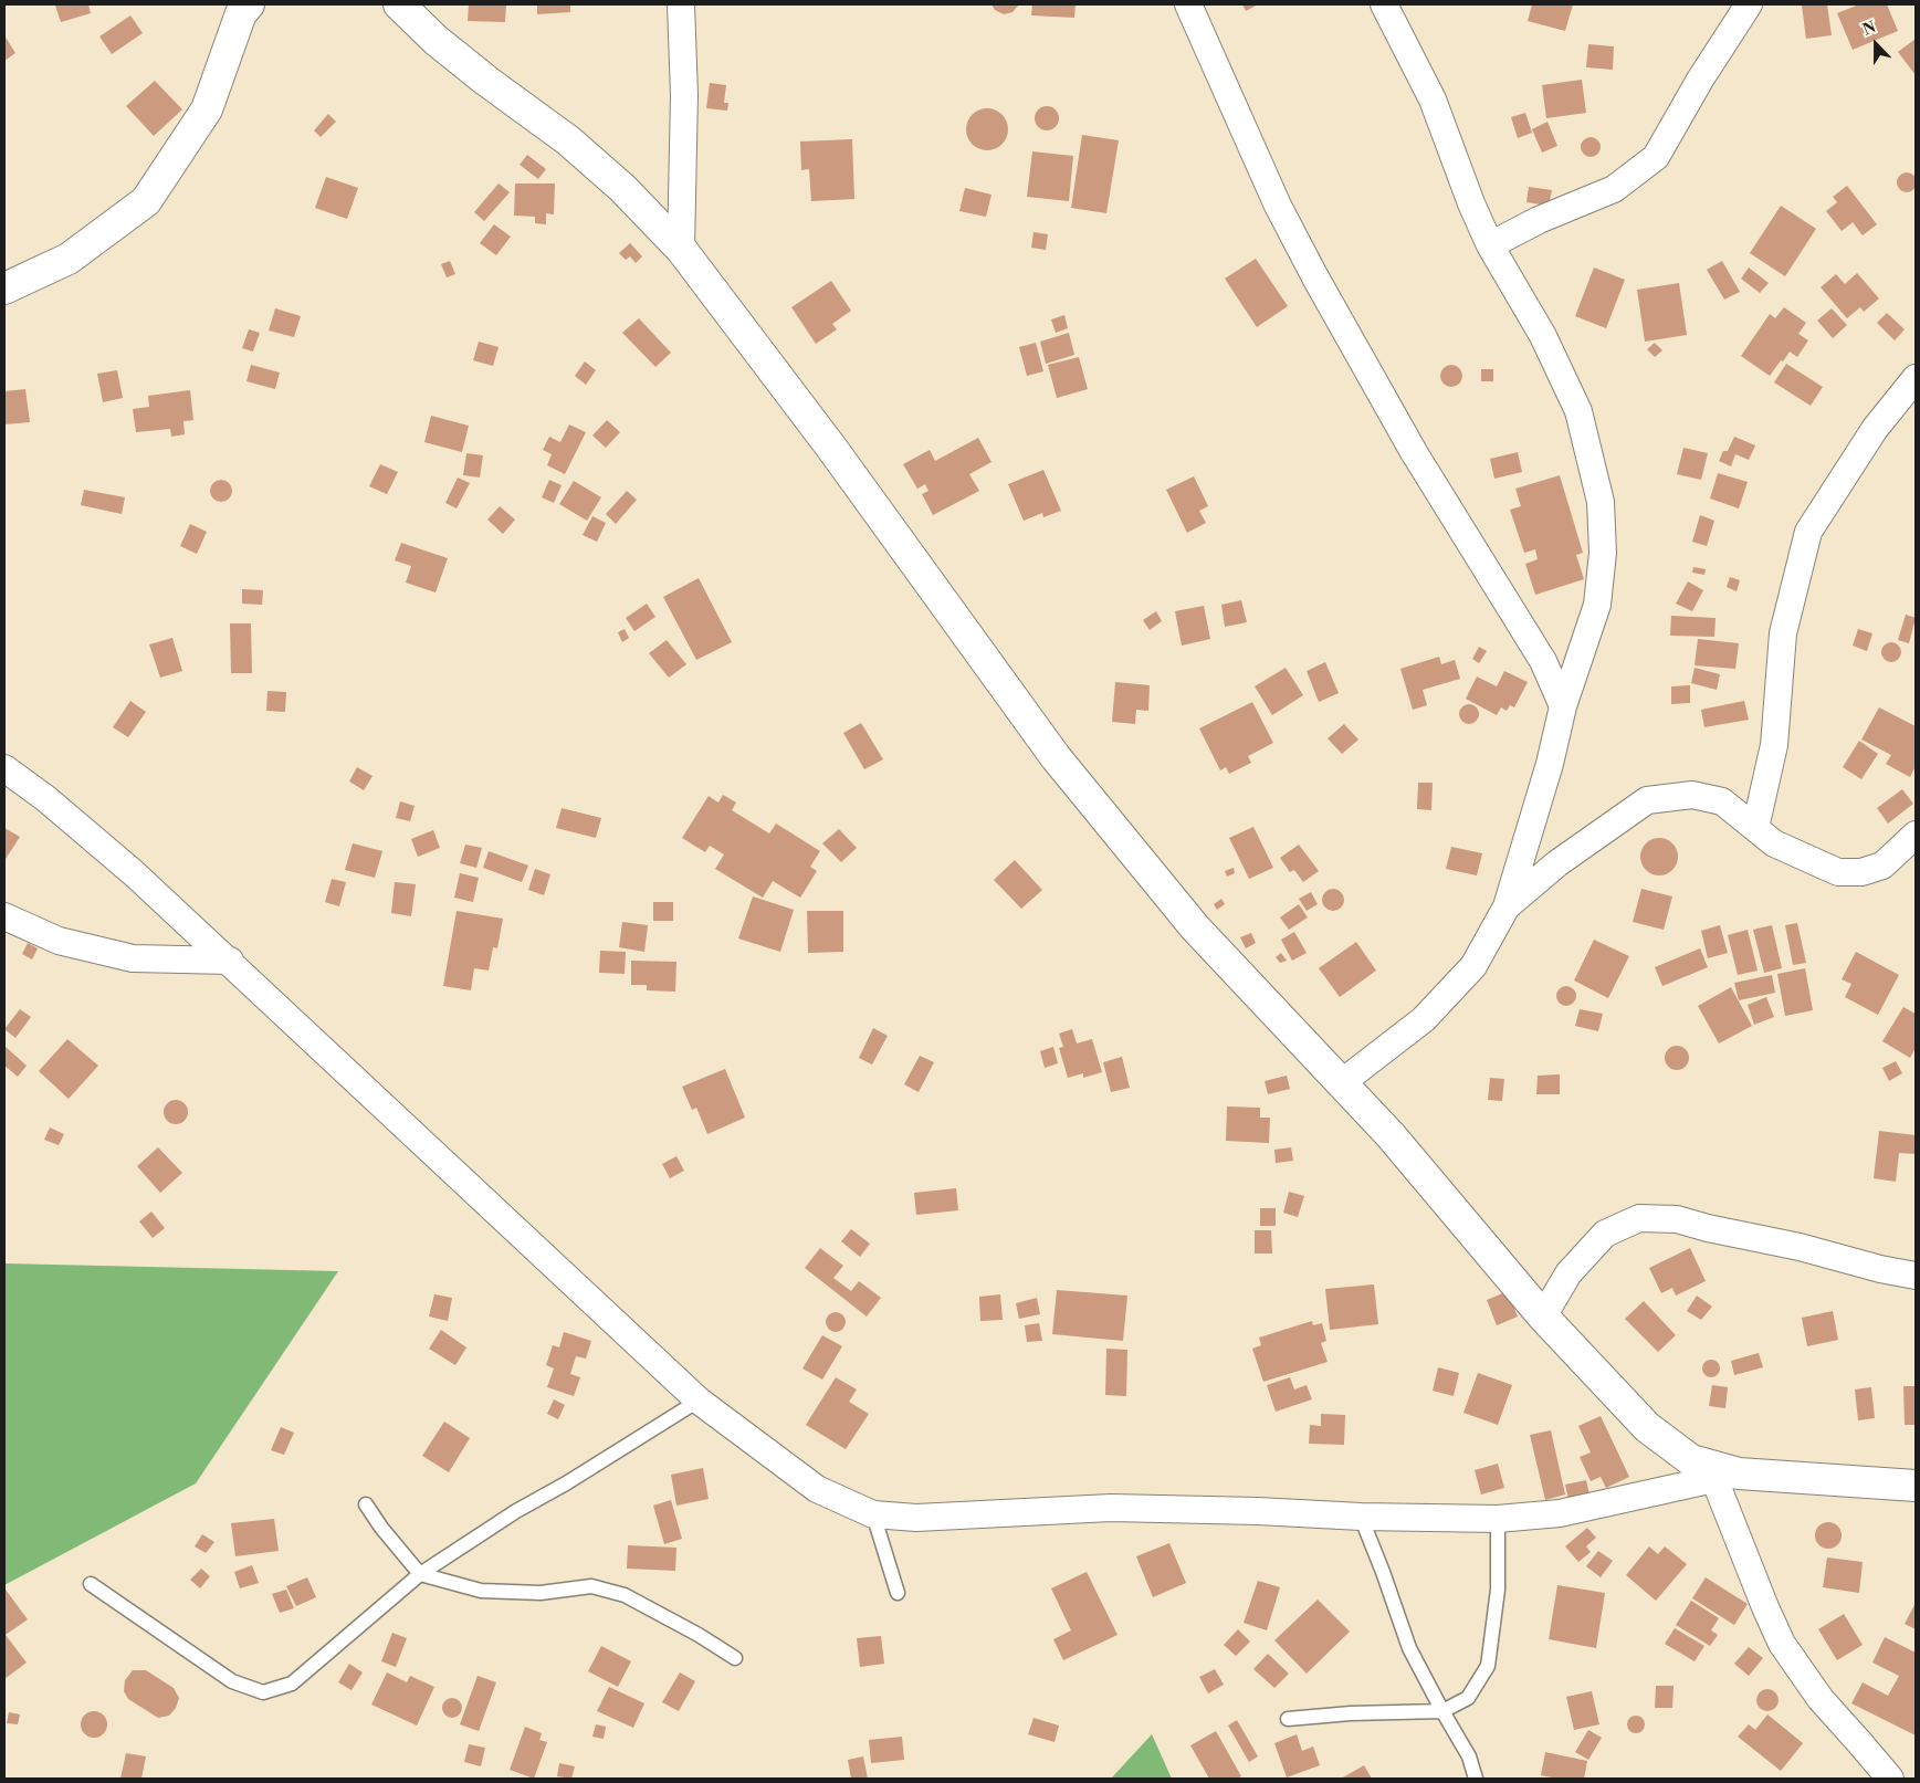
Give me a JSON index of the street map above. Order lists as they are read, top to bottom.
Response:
{
  "north": "top"
}
